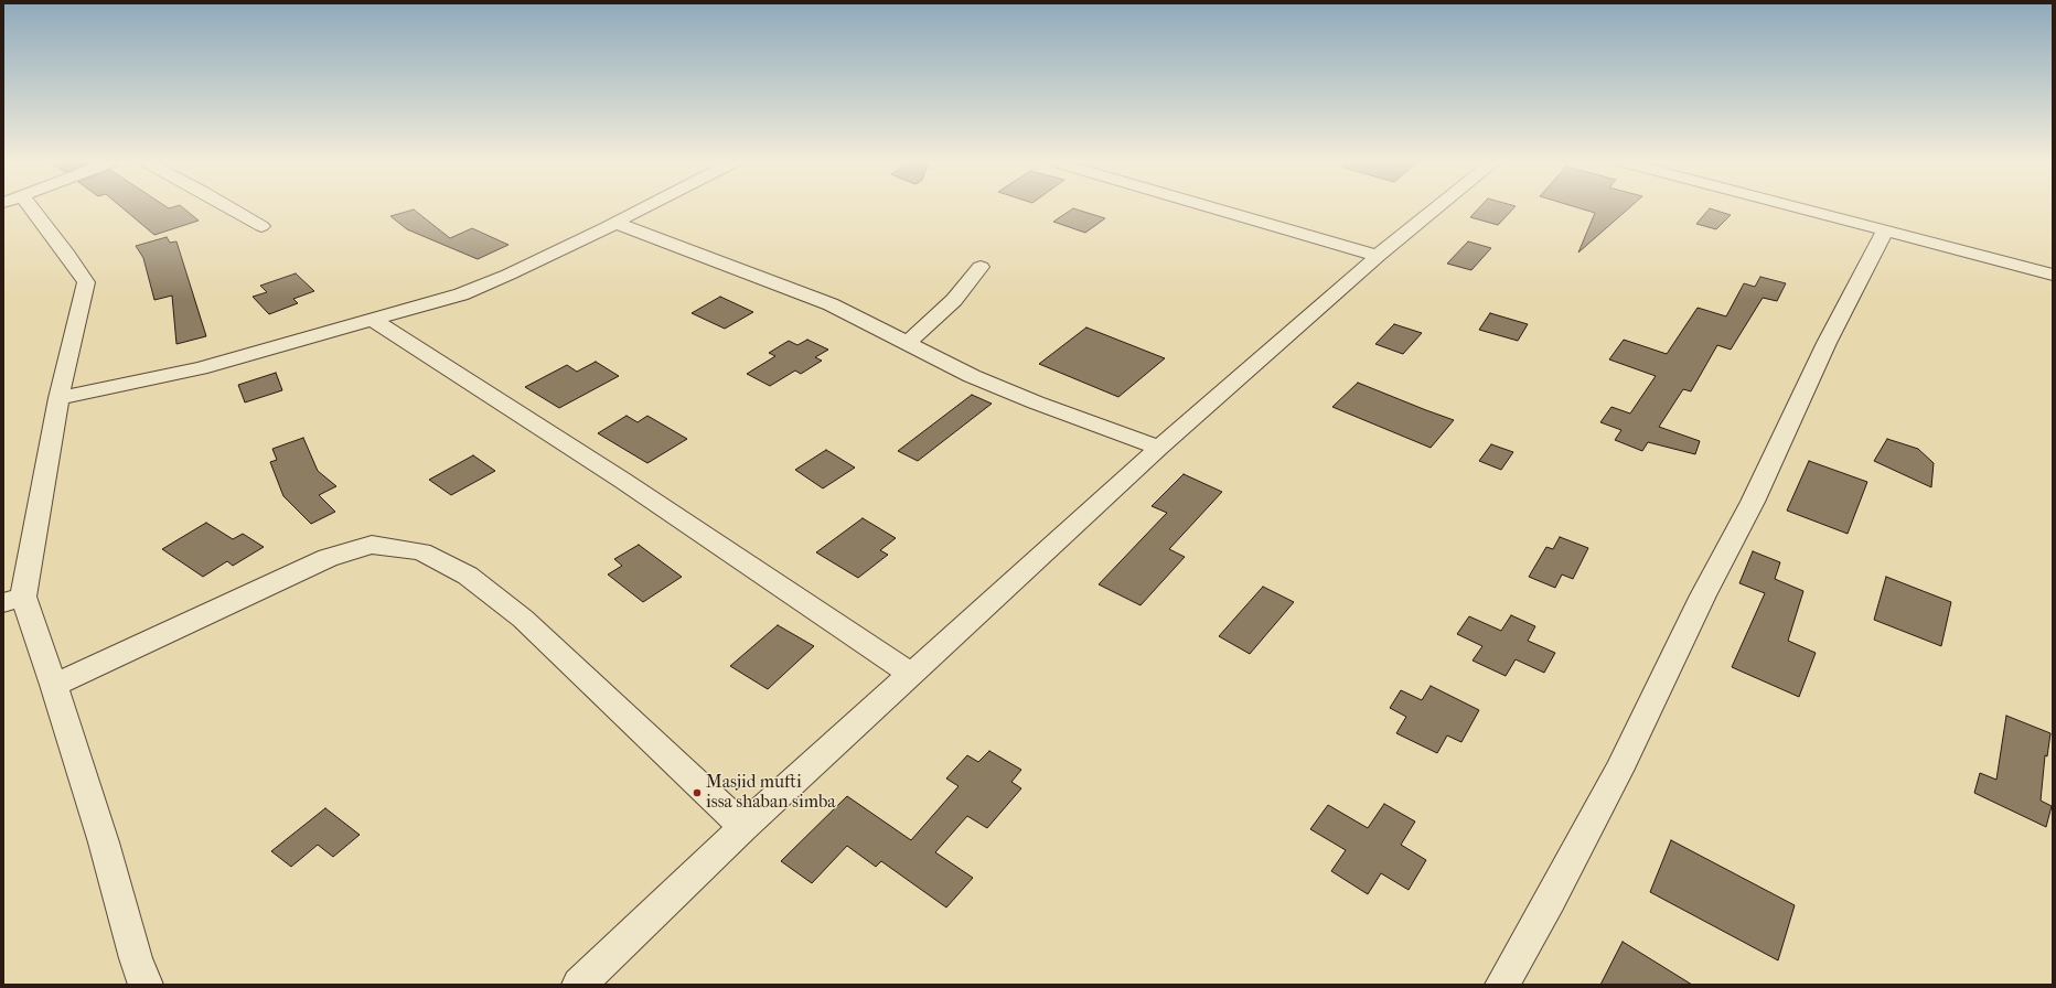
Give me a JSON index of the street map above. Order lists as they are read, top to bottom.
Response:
{
  "places": ["Masjid mufti issa shaban simba"]
}
